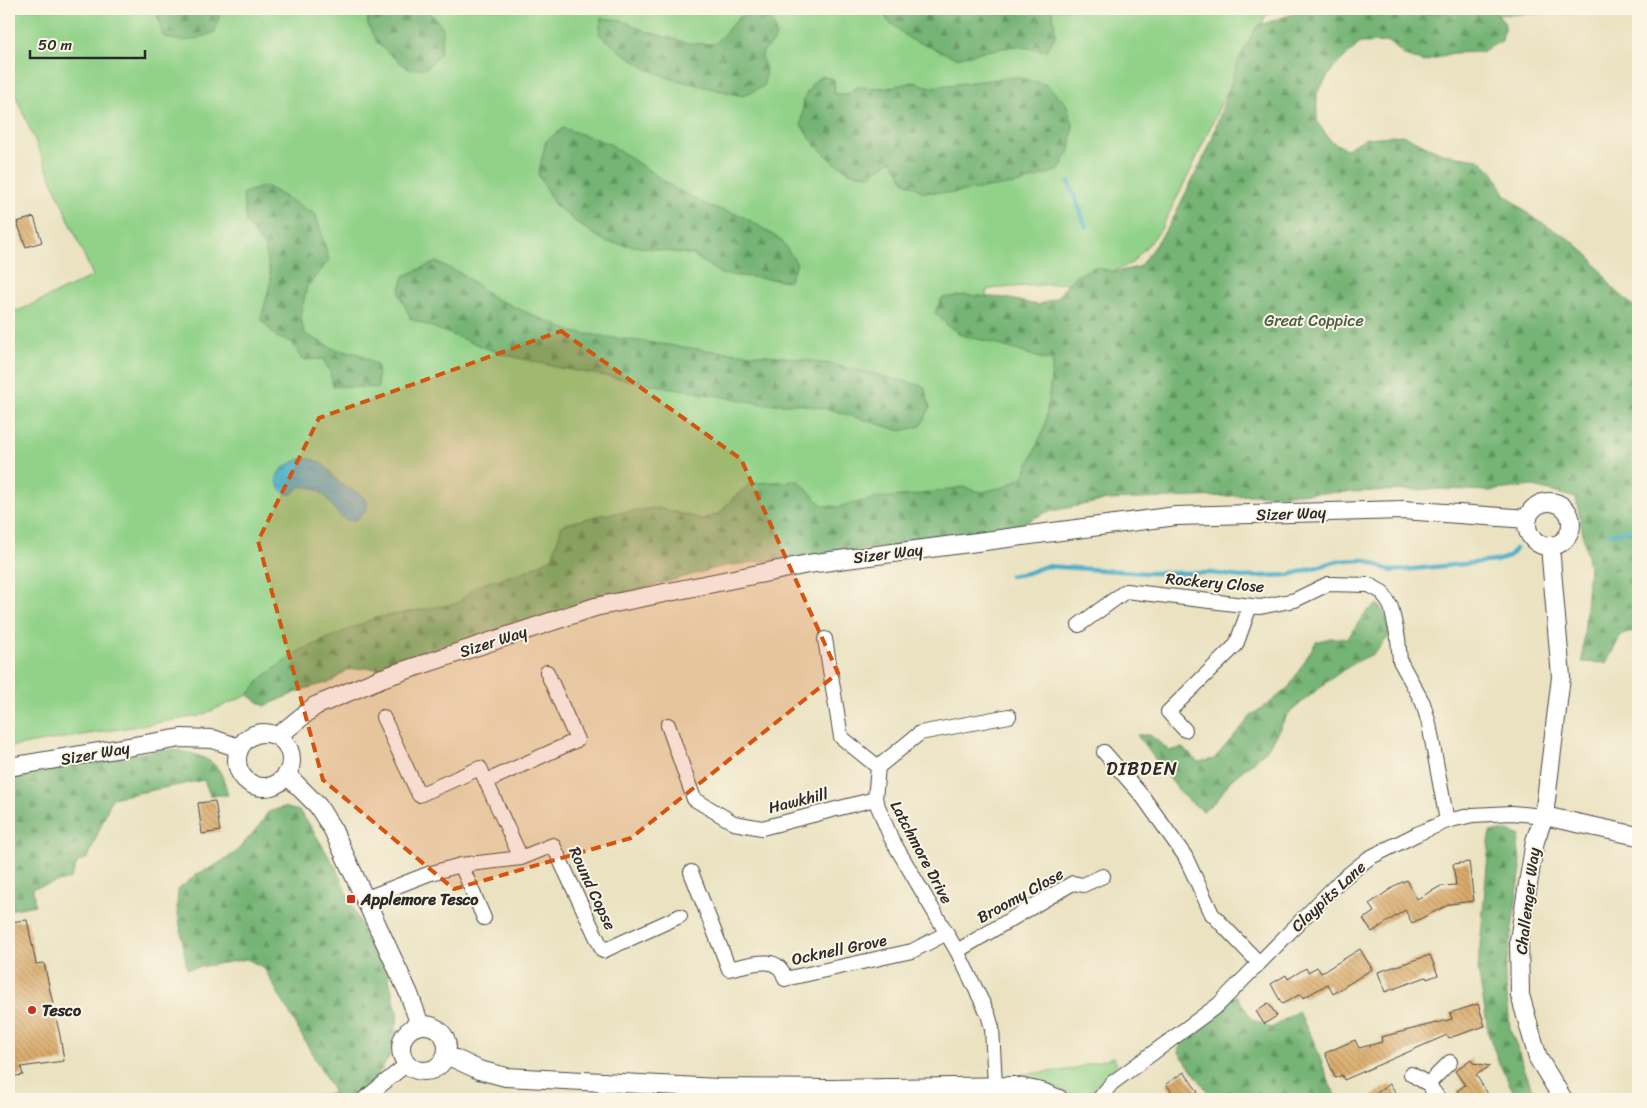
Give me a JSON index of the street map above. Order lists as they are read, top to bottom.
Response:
{
  "streets": {
    "street": [
      "Sizer Way",
      "Rockery Close",
      "Hawkhill",
      "Latchmore Drive",
      "Round Copse",
      "Broomy Close",
      "Claypits Lane",
      "Challenger Way",
      "Ocknell Grove"
    ]
  },
  "crossings": [
    ["Rockery Close", "Claypits Lane"],
    ["Hawkhill", "Latchmore Drive"],
    ["Latchmore Drive", "Broomy Close"],
    ["Latchmore Drive", "Ocknell Grove"],
    ["Claypits Lane", "Challenger Way"]
  ],
  "districts": ["DIBDEN"],
  "parks": ["Great Coppice"],
  "places": {
    "transit": ["Applemore Tesco"],
    "other": ["Tesco"]
  },
  "scale_bar": "50 m"
}
